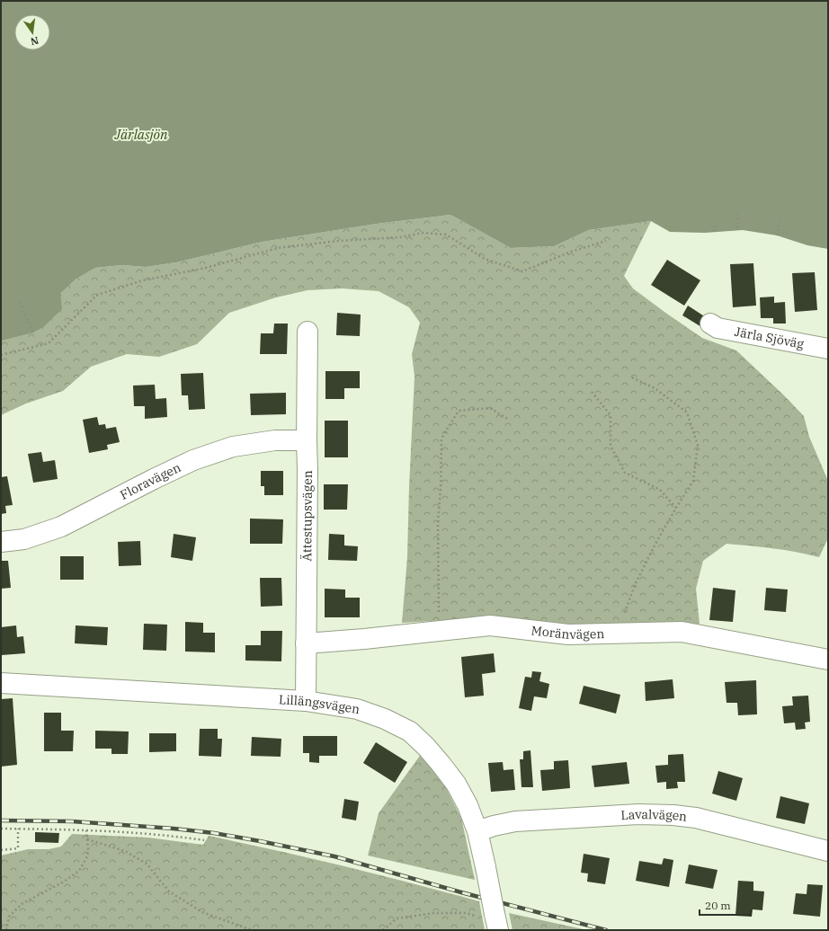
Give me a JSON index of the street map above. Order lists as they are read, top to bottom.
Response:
{
  "streets": {
    "street": [
      "Järla Sjöväg",
      "Floravägen",
      "Ättestupsvägen",
      "Moränvägen",
      "Lillängsvägen",
      "Lavalvägen"
    ]
  },
  "crossings": [
    ["Floravägen", "Ättestupsvägen"],
    ["Ättestupsvägen", "Moränvägen"],
    ["Ättestupsvägen", "Lillängsvägen"],
    ["Lillängsvägen", "Lavalvägen"]
  ],
  "water": ["Järlasjön"],
  "scale_bar": "20 m",
  "north": "bottom"
}
